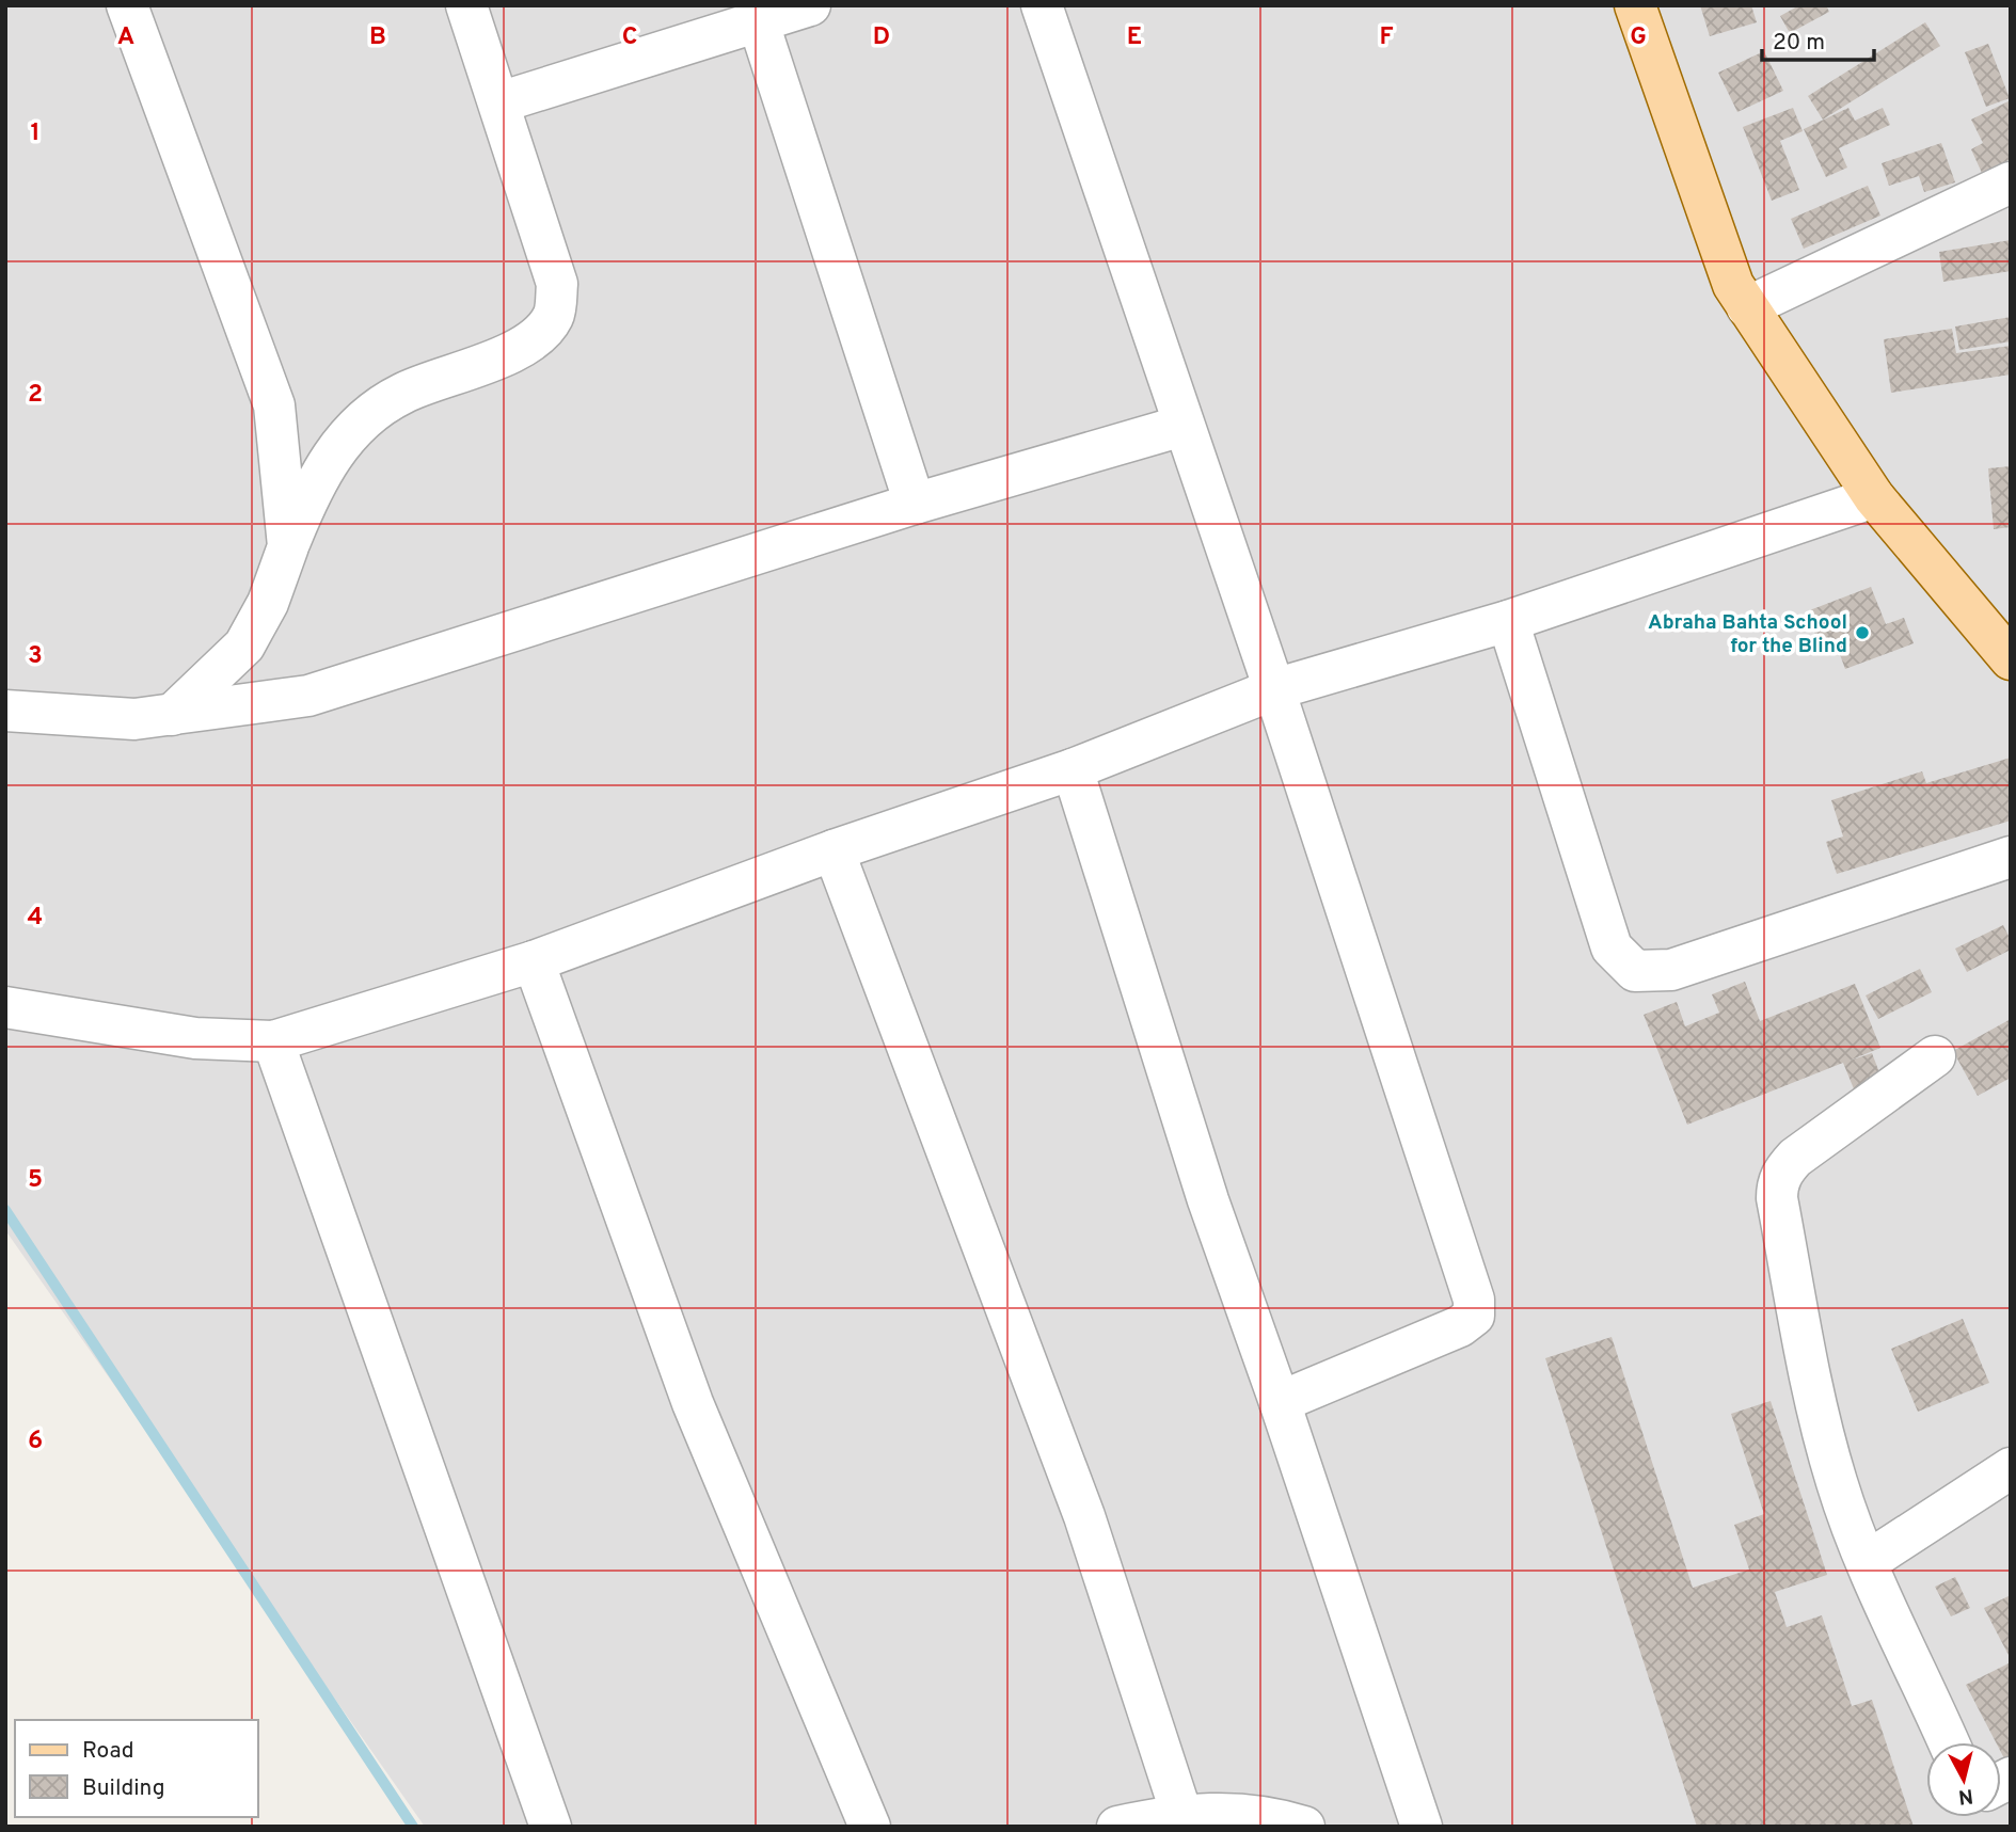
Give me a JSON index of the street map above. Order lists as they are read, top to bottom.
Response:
{
  "places": ["Abraha Bahta School for the Blind"],
  "legend": ["Road", "Building"],
  "scale_bar": "20 m",
  "north": "bottom",
  "grid": {
    "columns": [
      "A",
      "B",
      "C",
      "D",
      "E",
      "F",
      "G"
    ],
    "rows": [
      "1",
      "2",
      "3",
      "4",
      "5",
      "6"
    ]
  }
}
